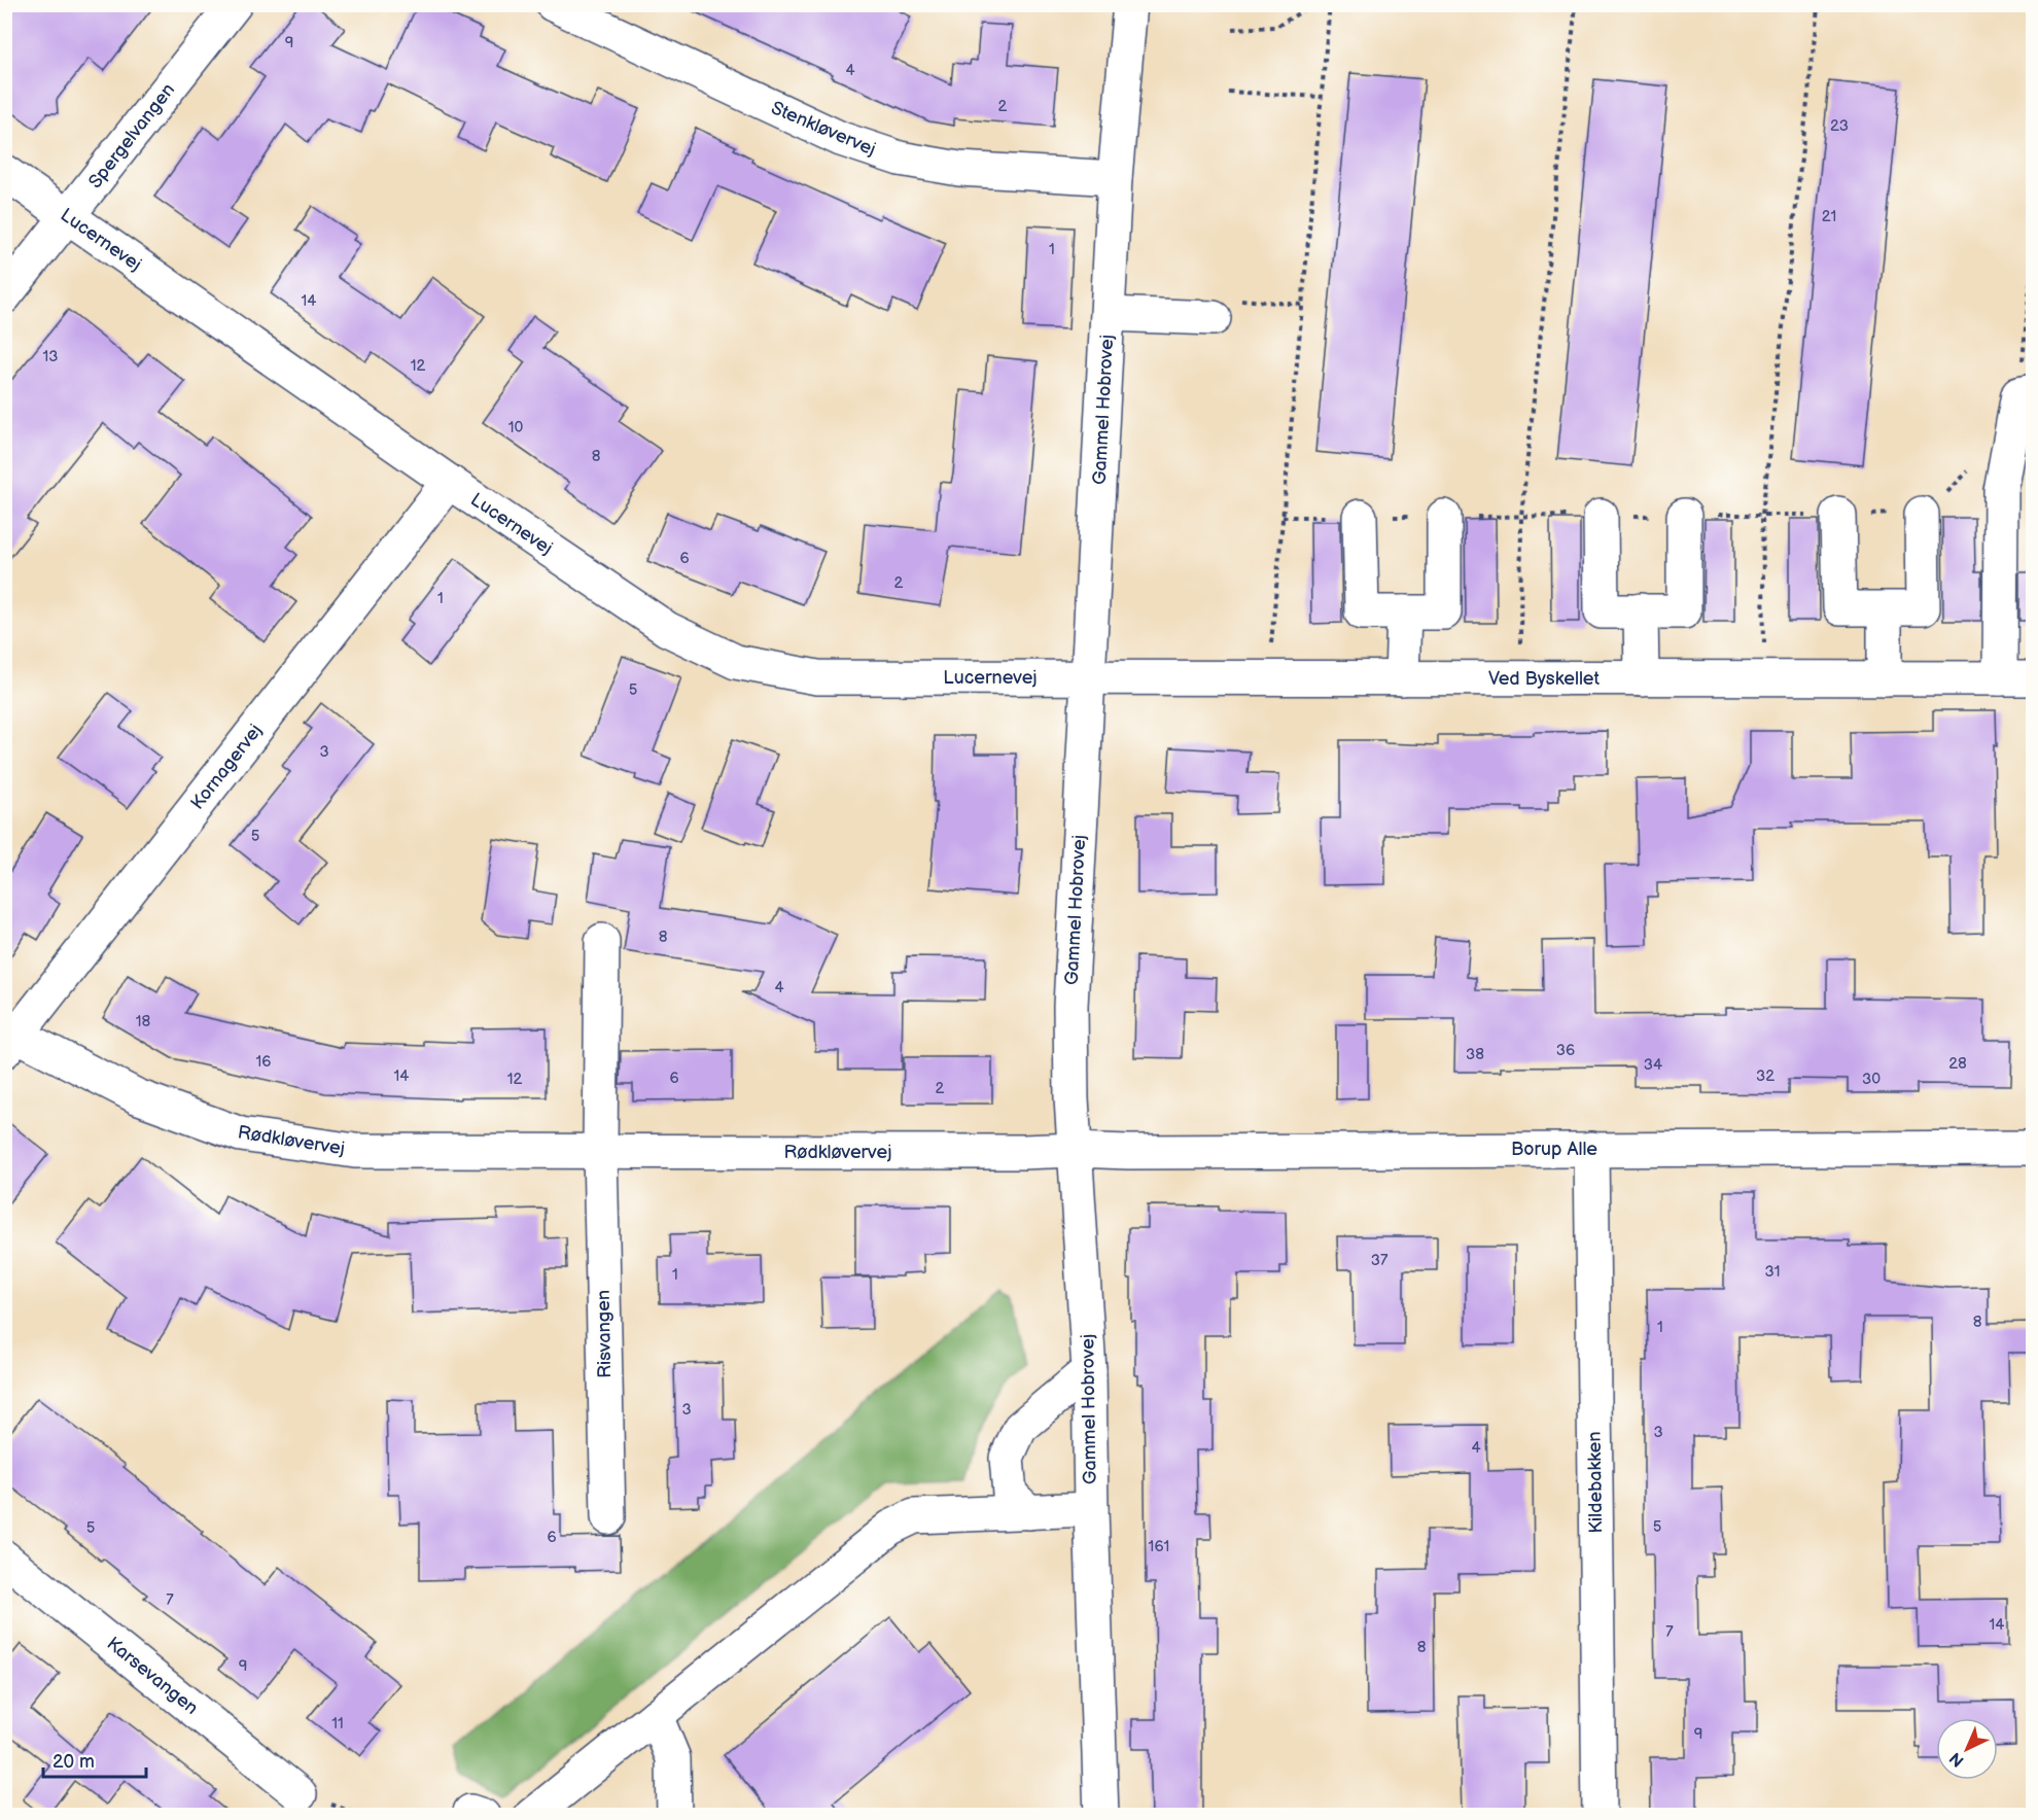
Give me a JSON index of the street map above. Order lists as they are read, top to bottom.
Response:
{
  "streets": {
    "street": [
      "Stenkløvervej",
      "Spergelvangen",
      "Lucernevej",
      "Gammel Hobrovej",
      "Ved Byskellet",
      "Kornagervej",
      "Rødkløvervej",
      "Borup Alle",
      "Risvangen",
      "Kildebakken",
      "Karsevangen"
    ]
  },
  "crossings": [
    ["Stenkløvervej", "Gammel Hobrovej"],
    ["Spergelvangen", "Lucernevej"],
    ["Lucernevej", "Gammel Hobrovej"],
    ["Lucernevej", "Ved Byskellet"],
    ["Lucernevej", "Kornagervej"],
    ["Gammel Hobrovej", "Ved Byskellet"],
    ["Gammel Hobrovej", "Rødkløvervej"],
    ["Gammel Hobrovej", "Borup Alle"],
    ["Kornagervej", "Rødkløvervej"],
    ["Rødkløvervej", "Borup Alle"],
    ["Rødkløvervej", "Risvangen"],
    ["Borup Alle", "Kildebakken"]
  ],
  "house_numbers": [
    "9",
    "4",
    "2",
    "23",
    "21",
    "1",
    "14",
    "13",
    "12",
    "10",
    "8",
    "6",
    "2",
    "1",
    "5",
    "3",
    "5",
    "8",
    "4",
    "18",
    "36",
    "38",
    "16",
    "28",
    "34",
    "14",
    "32",
    "6",
    "12",
    "30",
    "2",
    "37",
    "31",
    "1",
    "8",
    "1",
    "3",
    "3",
    "4",
    "5",
    "5",
    "6",
    "161",
    "7",
    "14",
    "7",
    "8",
    "9",
    "11",
    "9"
  ],
  "scale_bar": "20 m",
  "north": "bottom left"
}
